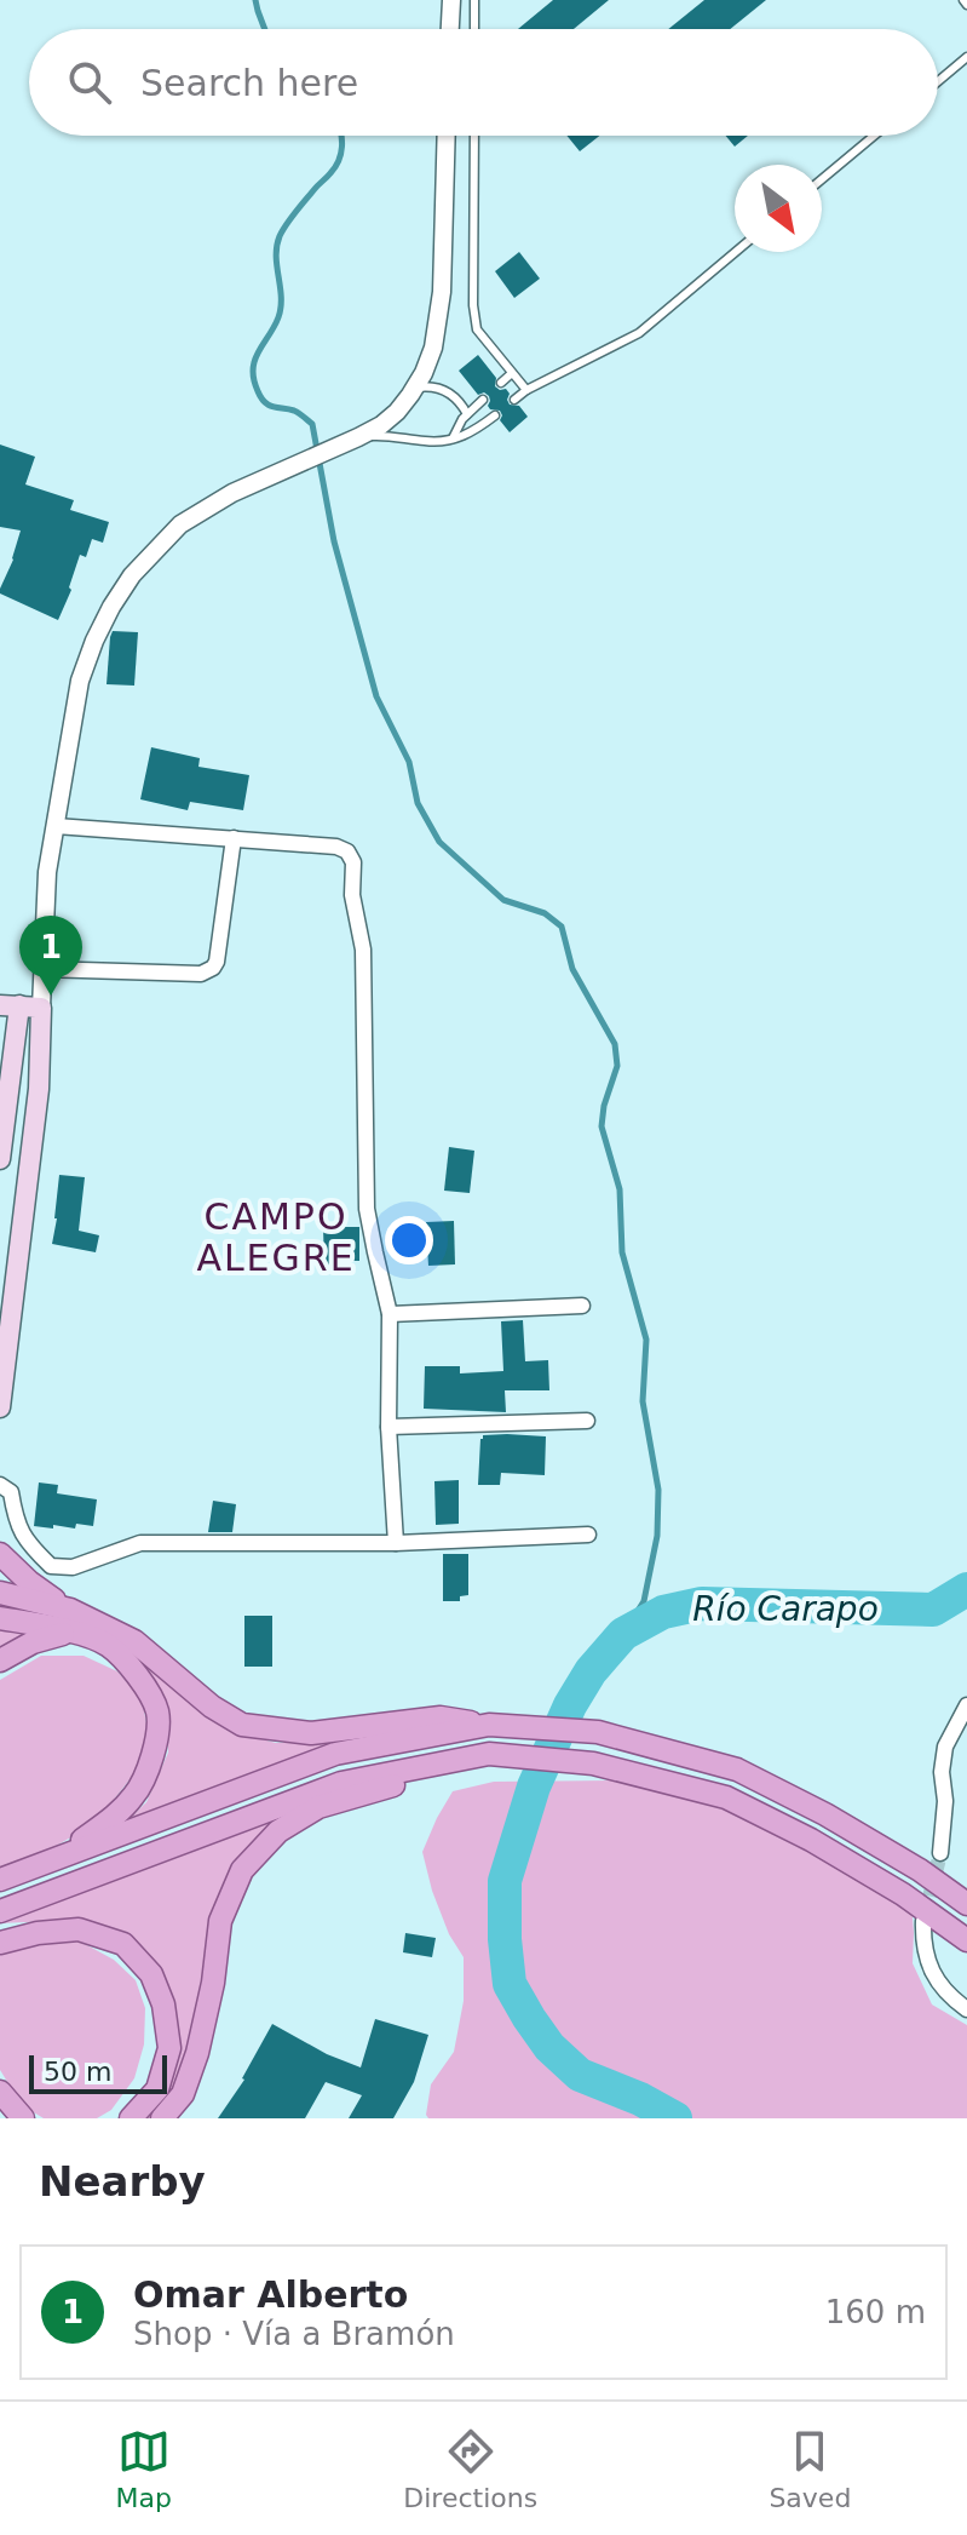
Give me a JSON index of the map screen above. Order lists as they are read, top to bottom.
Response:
{
  "districts": ["CAMPO ALEGRE"],
  "water": ["Río Carapo"],
  "scale_bar": "50 m",
  "north": "bottom right",
  "page": {
    "search": "Search here",
    "pins": "1",
    "scale": "50 m",
    "heading": "Nearby",
    "list": [
      {
        "mark": "1",
        "name": "Omar Alberto",
        "note": "Shop · Vía a Bramón",
        "value": "160 m"
      }
    ],
    "nav": ["Map", "Directions", "Saved"]
  }
}
